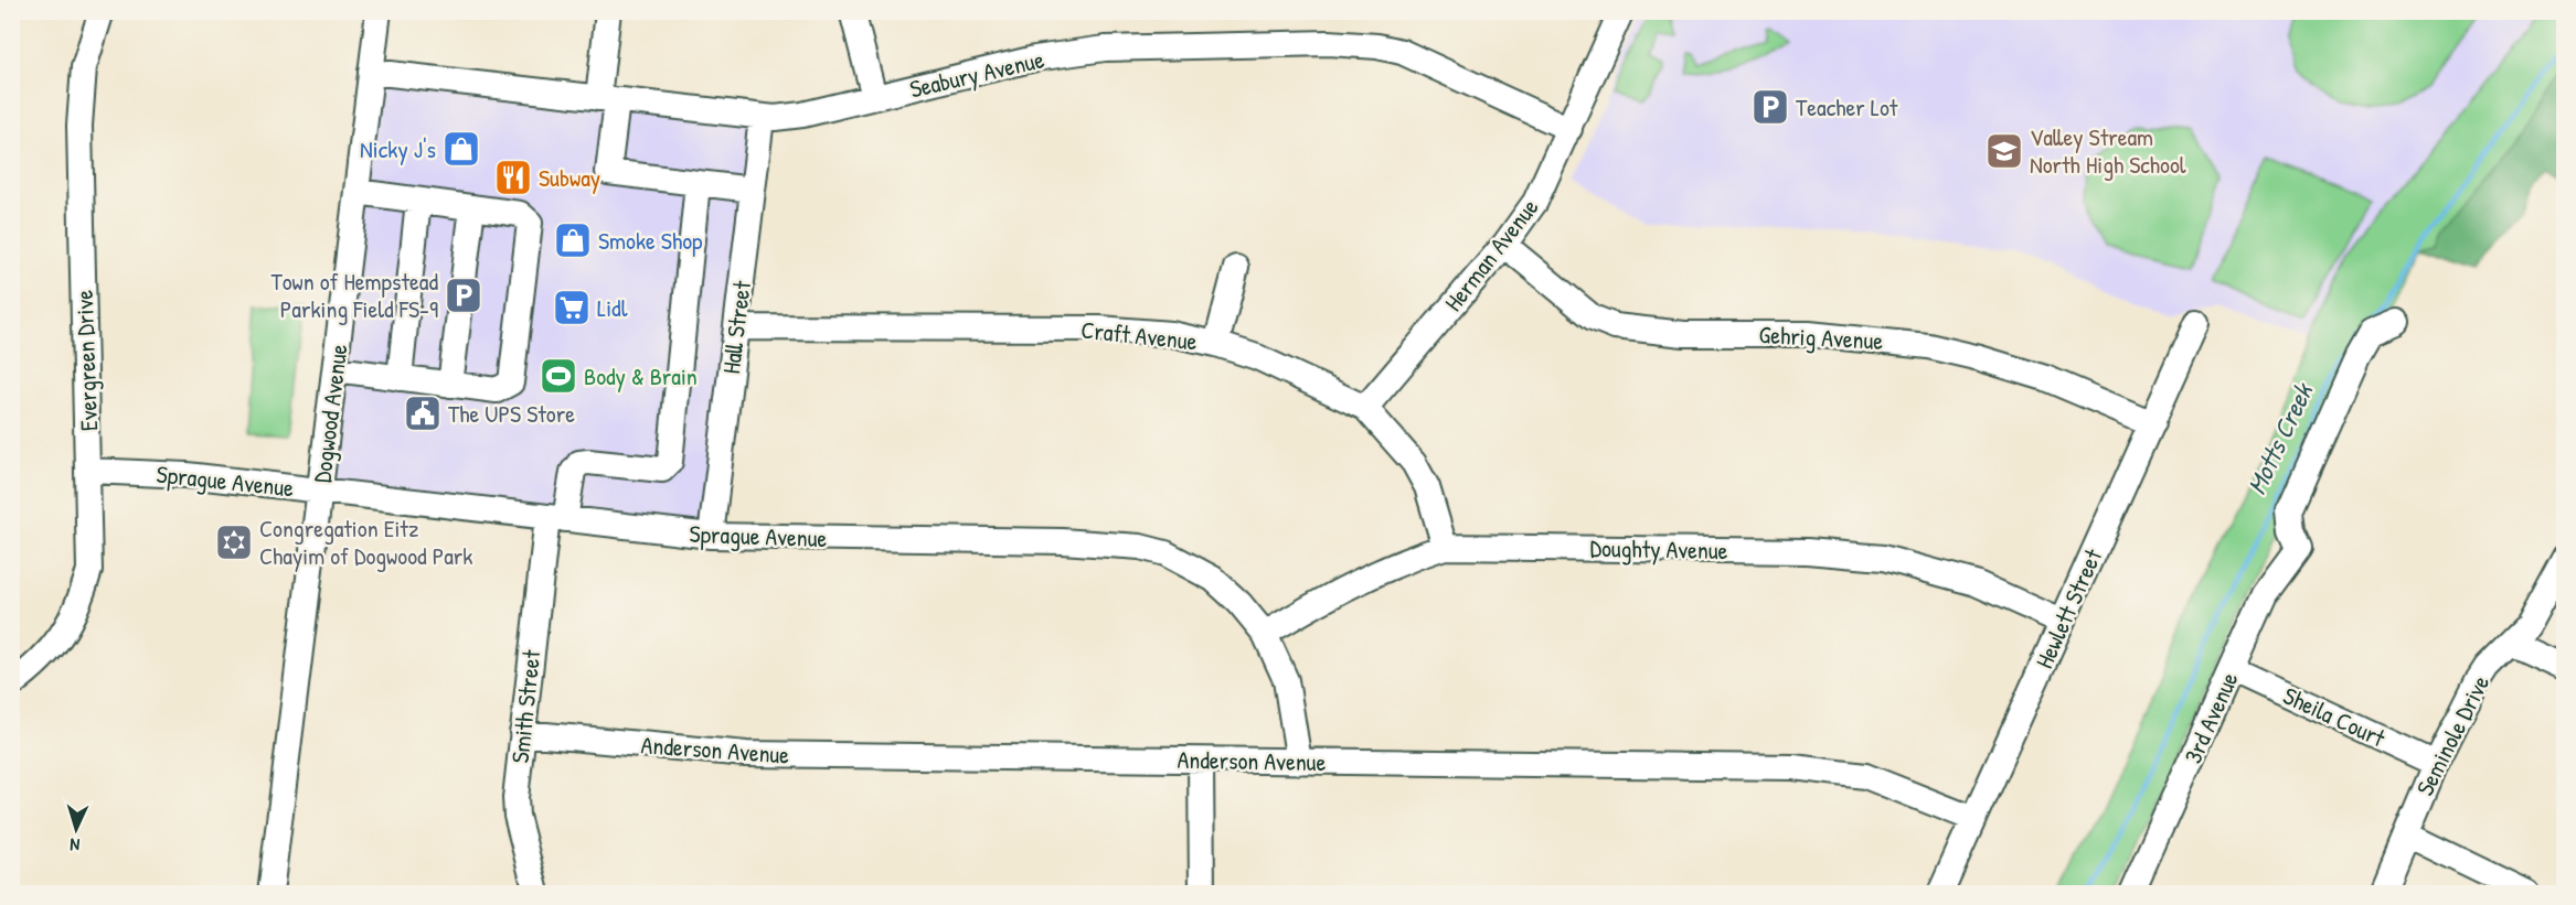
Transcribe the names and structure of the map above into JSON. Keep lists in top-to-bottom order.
{
  "streets": {
    "street": [
      "Seabury Avenue",
      "Herman Avenue",
      "Hall Street",
      "Craft Avenue",
      "Gehrig Avenue",
      "Evergreen Drive",
      "Dogwood Avenue",
      "Sprague Avenue",
      "Doughty Avenue",
      "Hewlett Street",
      "Smith Street",
      "Sheila Court",
      "3rd Avenue",
      "Seminole Drive",
      "Anderson Avenue"
    ]
  },
  "crossings": [
    ["Seabury Avenue", "Herman Avenue"],
    ["Seabury Avenue", "Hall Street"],
    ["Seabury Avenue", "Dogwood Avenue"],
    ["Herman Avenue", "Craft Avenue"],
    ["Herman Avenue", "Gehrig Avenue"],
    ["Hall Street", "Craft Avenue"],
    ["Hall Street", "Sprague Avenue"],
    ["Craft Avenue", "Doughty Avenue"],
    ["Gehrig Avenue", "Hewlett Street"],
    ["Evergreen Drive", "Sprague Avenue"],
    ["Dogwood Avenue", "Sprague Avenue"],
    ["Sprague Avenue", "Doughty Avenue"],
    ["Sprague Avenue", "Smith Street"],
    ["Sprague Avenue", "Anderson Avenue"],
    ["Doughty Avenue", "Hewlett Street"],
    ["Hewlett Street", "Anderson Avenue"],
    ["Smith Street", "Anderson Avenue"],
    ["Sheila Court", "3rd Avenue"],
    ["Sheila Court", "Seminole Drive"]
  ],
  "water": ["Motts Creek"],
  "places": {
    "parking": ["Teacher Lot", "Town of Hempstead Parking Field FS-9"],
    "shop": ["Nicky J's", "Smoke Shop"],
    "school or university": ["Valley Stream North High School"],
    "restaurant": ["Subway"],
    "supermarket": ["Lidl"],
    "sports": ["Body & Brain"],
    "public building": ["The UPS Store"],
    "synagogue": ["Congregation Eitz Chayim of Dogwood Park"]
  },
  "north": "bottom"
}
